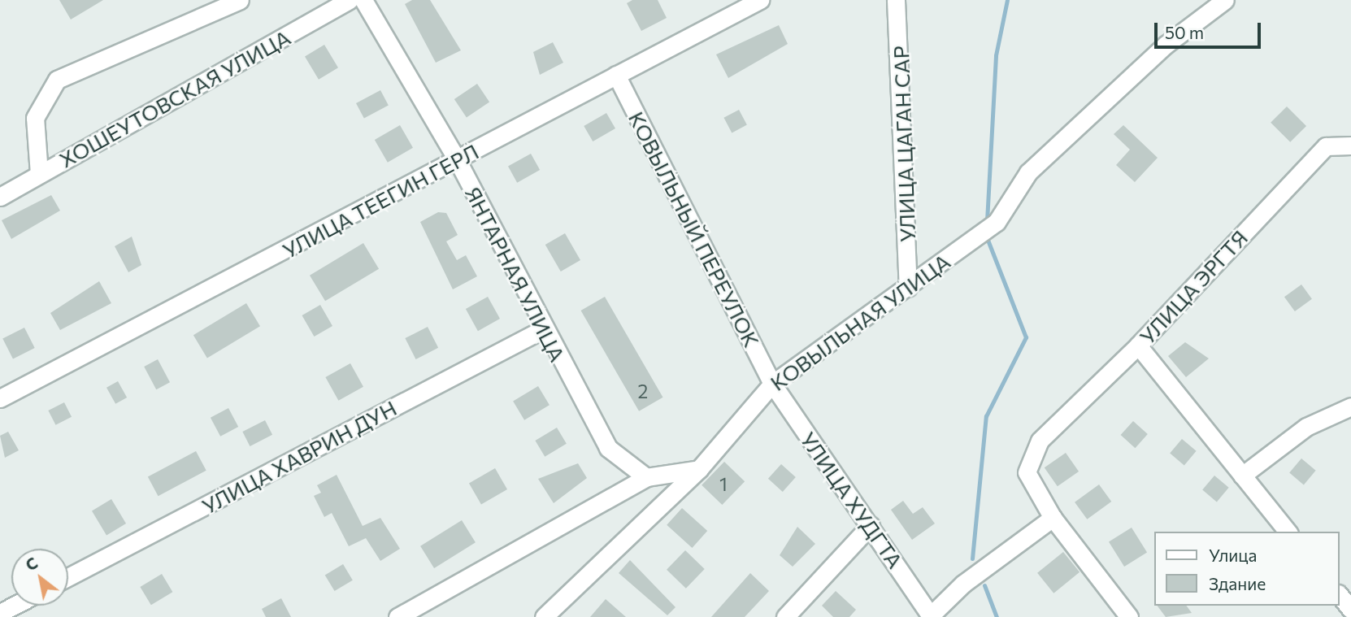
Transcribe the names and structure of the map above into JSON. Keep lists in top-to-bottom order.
{
  "streets": {
    "street": [
      "ХОШЕУТОВСКАЯ УЛИЦА",
      "УЛИЦА ЦАГАН САР",
      "УЛИЦА ТЕЕГИН ГЕРЛ",
      "КОВЫЛЬНЫЙ ПЕРЕУЛОК",
      "ЯНТАРНАЯ УЛИЦА",
      "УЛИЦА ЭРГТЯ",
      "КОВЫЛЬНАЯ УЛИЦА",
      "УЛИЦА ХАВРИН ДУН",
      "УЛИЦА ХУДГТА"
    ]
  },
  "crossings": [
    ["УЛИЦА ЦАГАН САР", "КОВЫЛЬНАЯ УЛИЦА"],
    ["УЛИЦА ТЕЕГИН ГЕРЛ", "КОВЫЛЬНЫЙ ПЕРЕУЛОК"],
    ["УЛИЦА ТЕЕГИН ГЕРЛ", "ЯНТАРНАЯ УЛИЦА"],
    ["КОВЫЛЬНЫЙ ПЕРЕУЛОК", "КОВЫЛЬНАЯ УЛИЦА"],
    ["КОВЫЛЬНЫЙ ПЕРЕУЛОК", "УЛИЦА ХУДГТА"],
    ["ЯНТАРНАЯ УЛИЦА", "УЛИЦА ХАВРИН ДУН"],
    ["КОВЫЛЬНАЯ УЛИЦА", "УЛИЦА ХУДГТА"]
  ],
  "house_numbers": ["2", "1"],
  "legend": ["Улица", "Здание"],
  "scale_bar": "50 m",
  "north": "top left"
}
